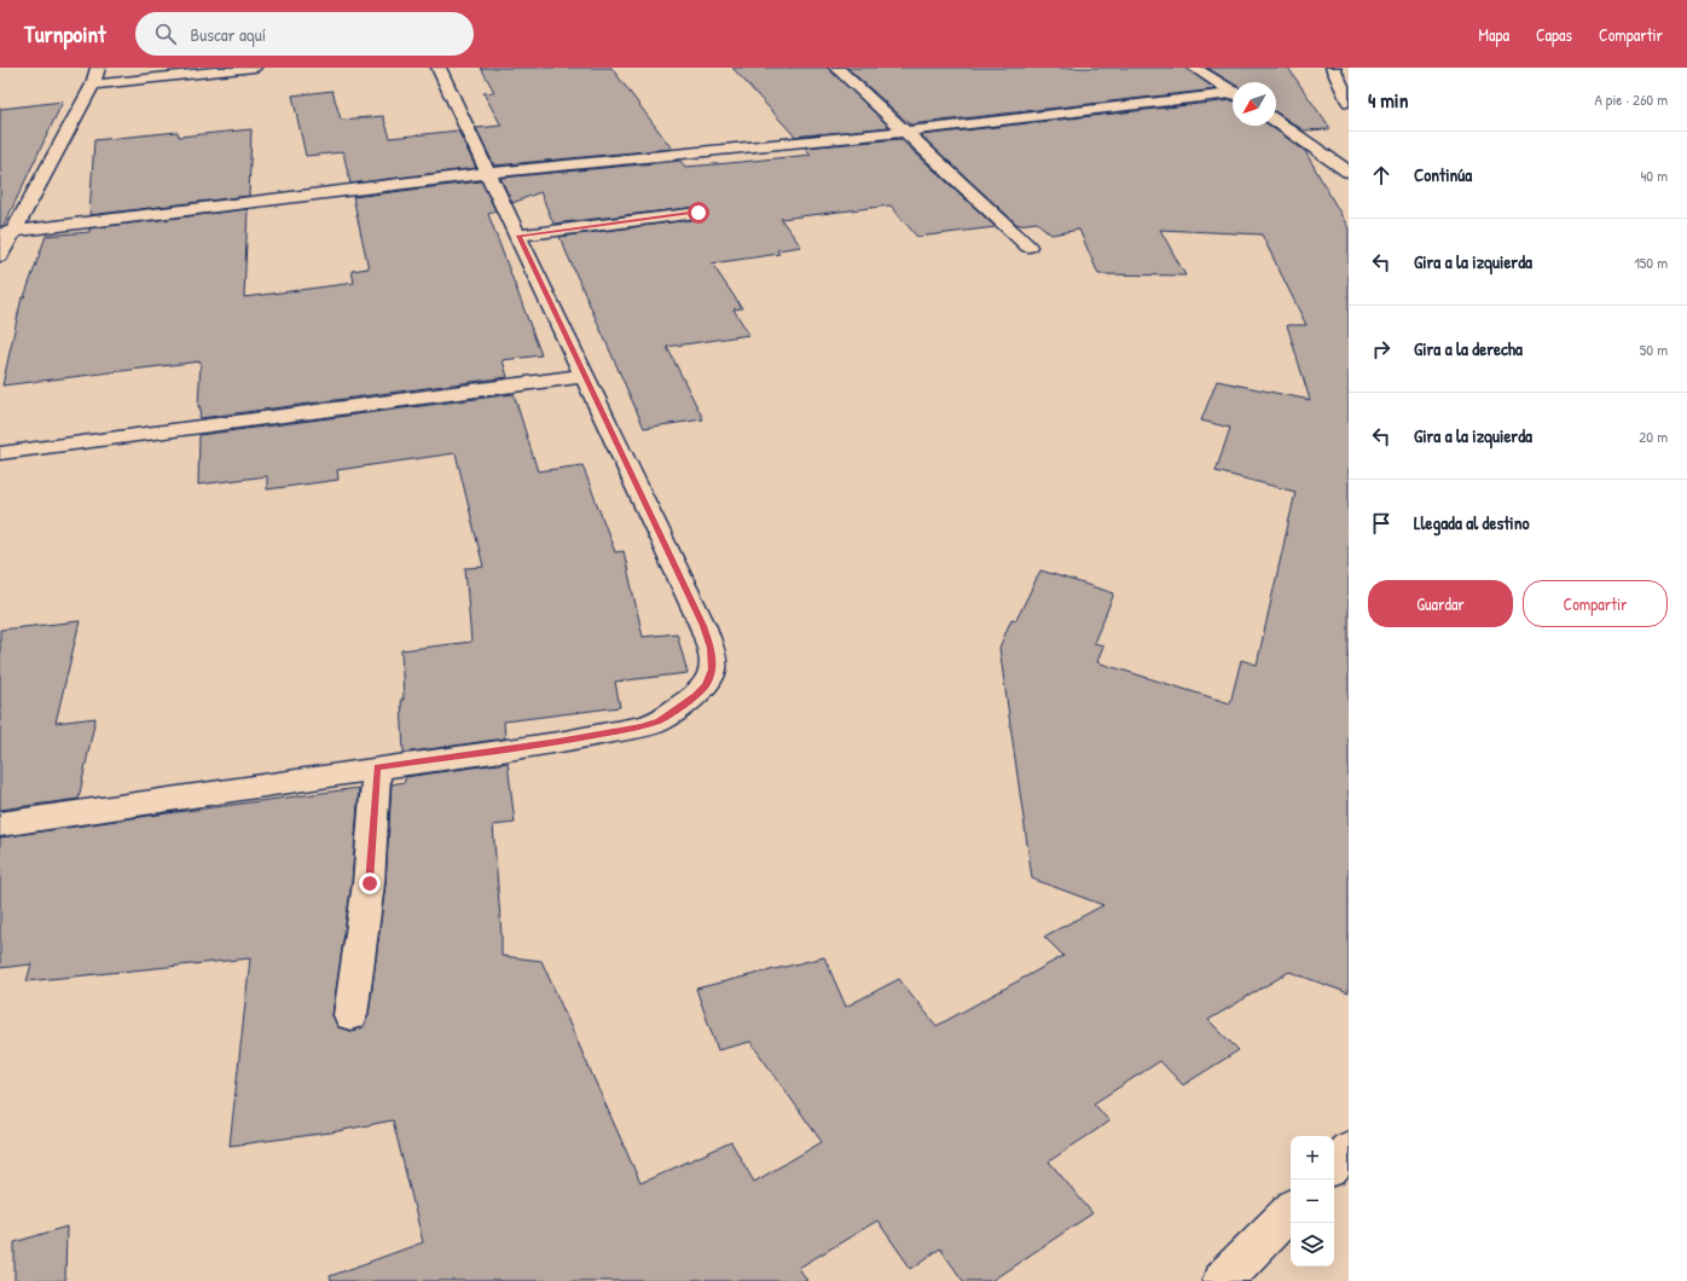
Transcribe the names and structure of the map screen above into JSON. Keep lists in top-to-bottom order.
{
  "north": "bottom left",
  "page": {
    "header": "Turnpoint",
    "search": "Buscar aquí",
    "nav": ["Mapa", "Capas", "Compartir"],
    "heading": ["4 min", "A pie · 260 m"],
    "list": [
      ["Continúa", "40 m"],
      ["Gira a la izquierda", "150 m"],
      ["Gira a la derecha", "50 m"],
      ["Gira a la izquierda", "20 m"],
      "Llegada al destino"
    ],
    "buttons": ["Guardar", "Compartir"],
    "map_buttons": ["+", "−"]
  }
}
